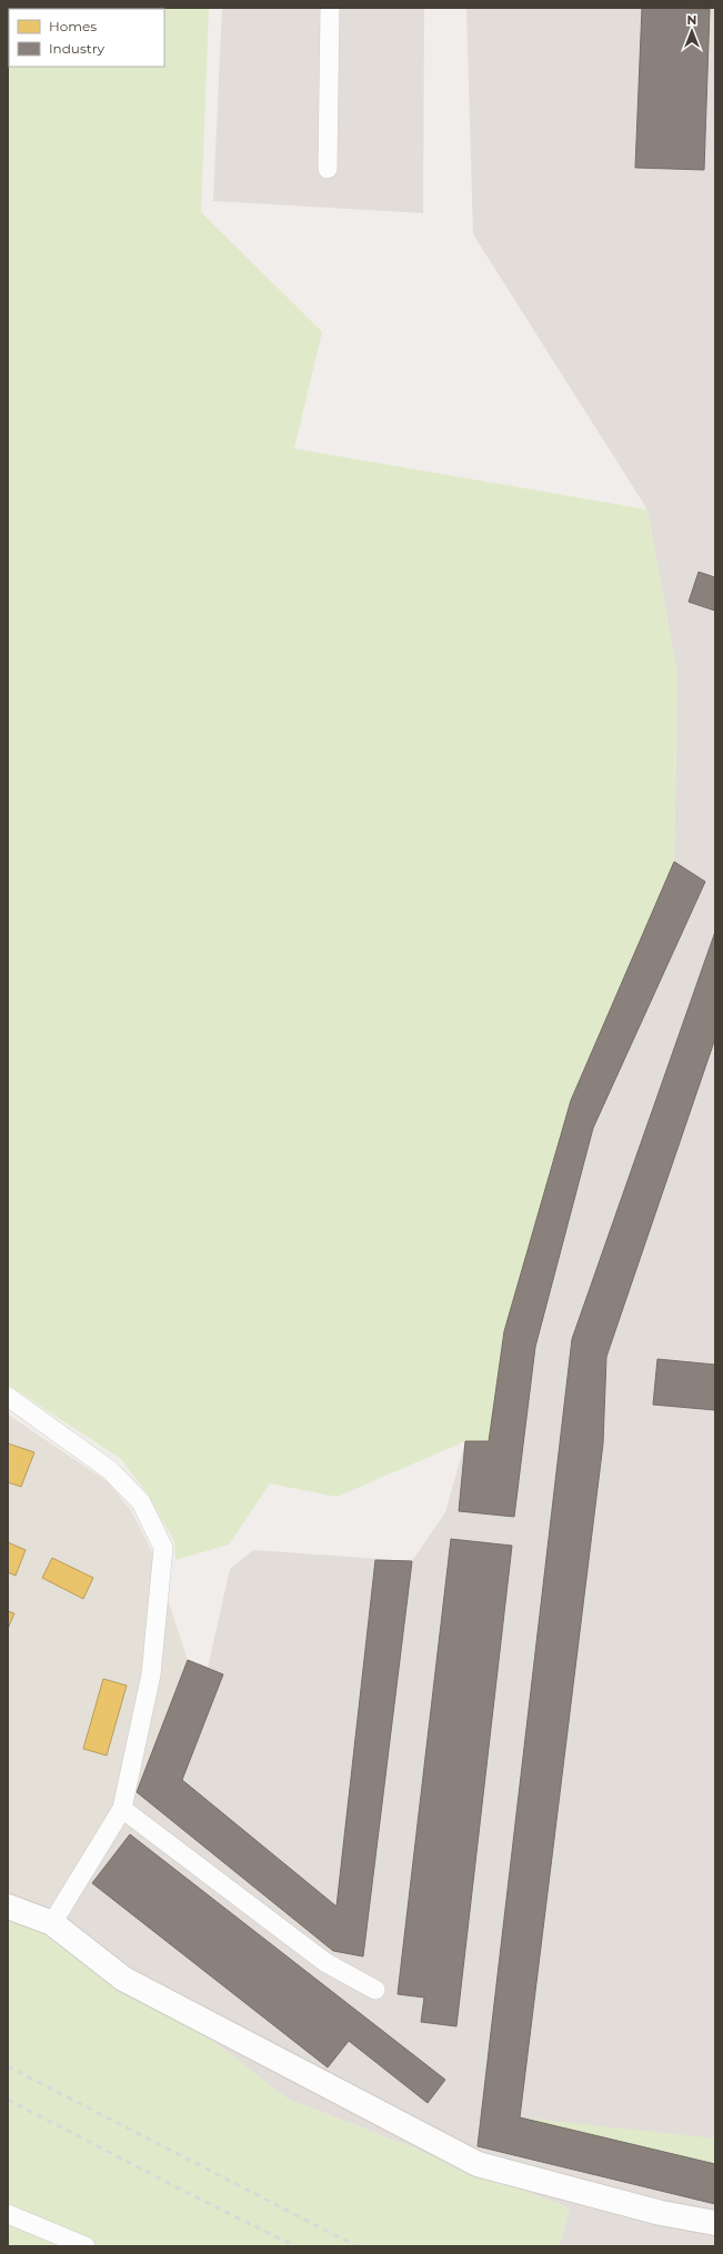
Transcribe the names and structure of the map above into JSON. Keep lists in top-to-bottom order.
{
  "legend": ["Homes", "Industry"],
  "north": "top"
}
